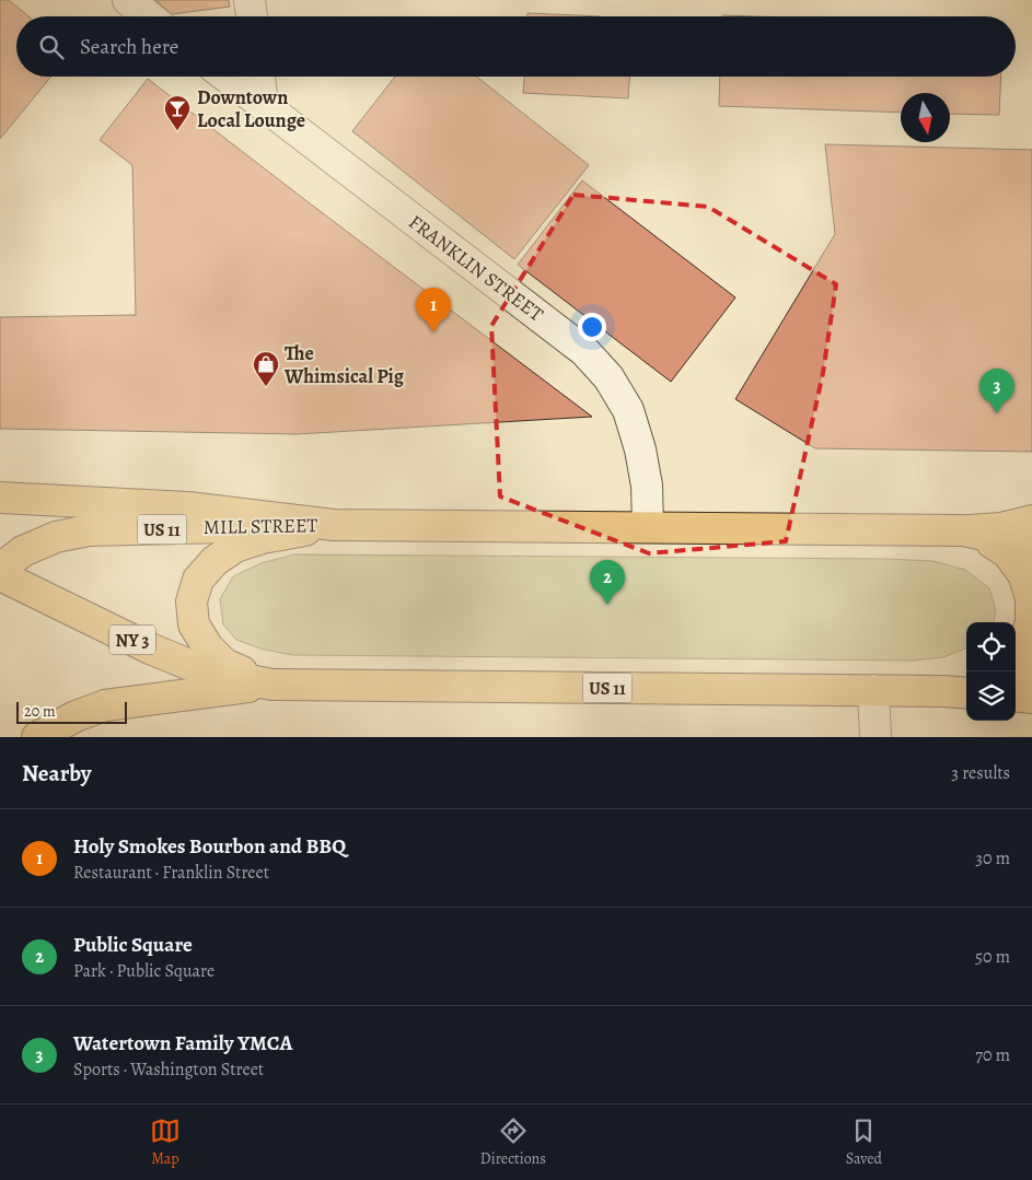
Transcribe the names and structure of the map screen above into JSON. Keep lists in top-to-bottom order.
{
  "streets": {
    "main road": ["MILL STREET", "US 11", "NY 3"],
    "street": ["FRANKLIN STREET"]
  },
  "crossings": [
    ["FRANKLIN STREET", "US 11"],
    ["MILL STREET", "US 11"],
    ["US 11", "NY 3"]
  ],
  "places": {
    "bar": ["Downtown Local Lounge"],
    "shop": ["The Whimsical Pig"]
  },
  "scale_bar": "20 m",
  "north": "bottom",
  "page": {
    "search": "Search here",
    "pins": ["1", "3", "2"],
    "scale": "20 m",
    "heading": ["Nearby", "3 results"],
    "list": [
      {
        "mark": "1",
        "name": "Holy Smokes Bourbon and BBQ",
        "note": "Restaurant · Franklin Street",
        "value": "30 m"
      },
      {
        "mark": "2",
        "name": "Public Square",
        "note": "Park · Public Square",
        "value": "50 m"
      },
      {
        "mark": "3",
        "name": "Watertown Family YMCA",
        "note": "Sports · Washington Street",
        "value": "70 m"
      }
    ],
    "nav": ["Map", "Directions", "Saved"]
  }
}
